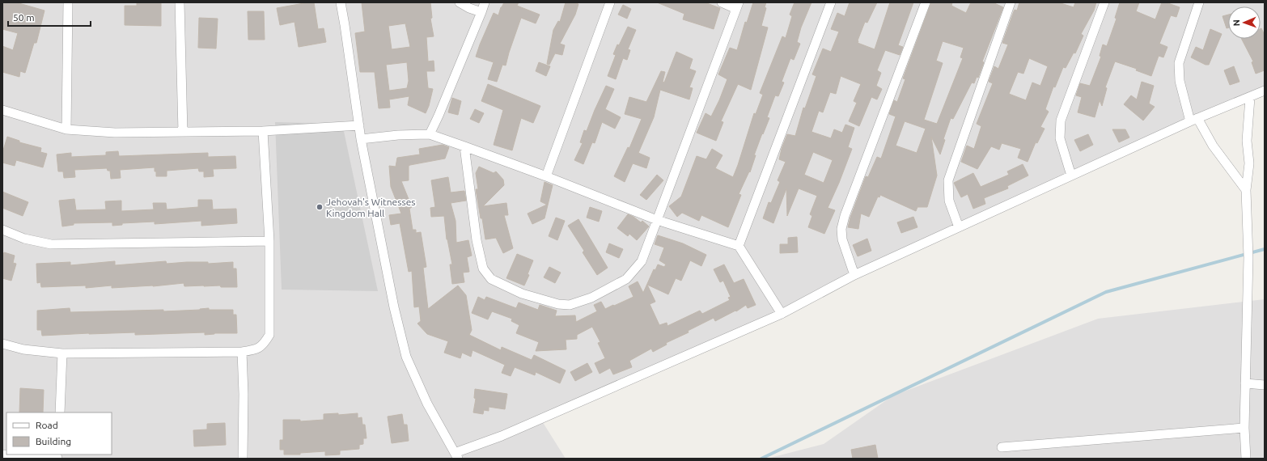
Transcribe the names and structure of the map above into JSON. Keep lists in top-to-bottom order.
{
  "places": ["Jehovah's Witnesses Kingdom Hall"],
  "legend": ["Road", "Building"],
  "scale_bar": "50 m",
  "north": "left"
}
